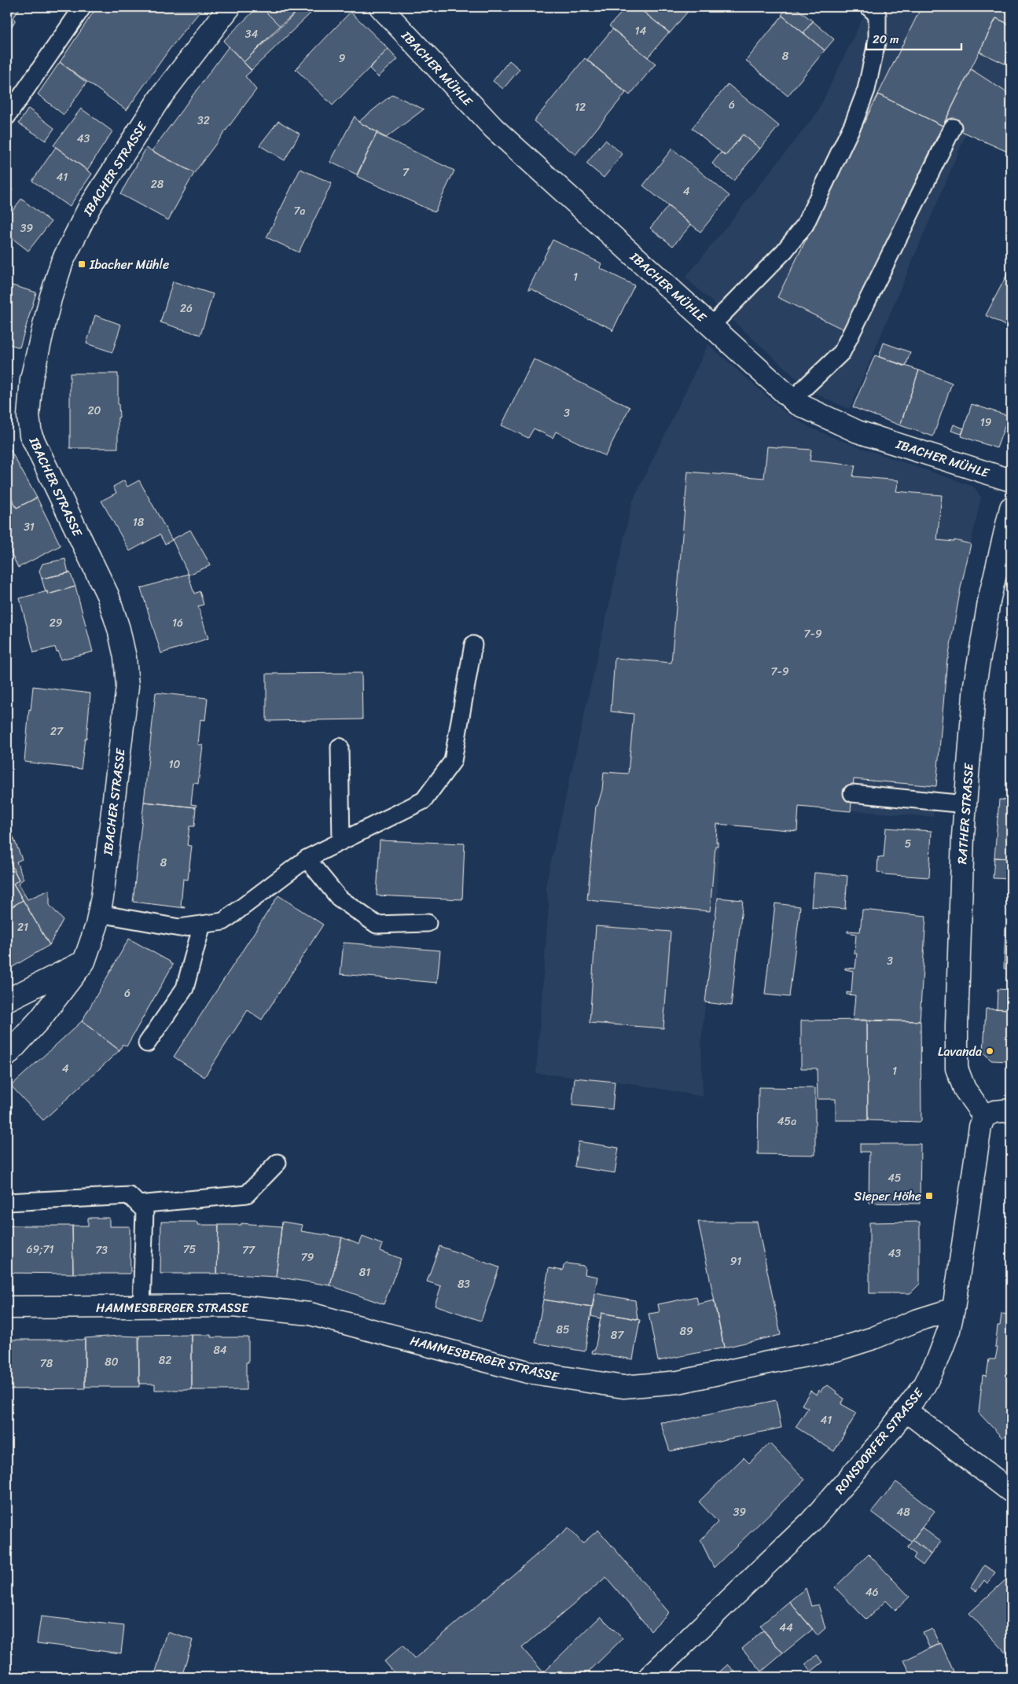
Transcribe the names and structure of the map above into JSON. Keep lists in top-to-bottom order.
{
  "streets": {
    "street": [
      "IBACHER MÜHLE",
      "IBACHER STRASSE",
      "RATHER STRASSE",
      "HAMMESBERGER STRASSE",
      "RONSDORFER STRASSE"
    ]
  },
  "crossings": [
    ["RATHER STRASSE", "RONSDORFER STRASSE"],
    ["HAMMESBERGER STRASSE", "RONSDORFER STRASSE"]
  ],
  "places": {
    "transit": ["Ibacher Mühle", "Sieper Höhe"],
    "other": ["Lavanda"]
  },
  "house_numbers": [
    "14",
    "34",
    "8",
    "9",
    "6",
    "12",
    "32",
    "43",
    "7",
    "41",
    "28",
    "4",
    "7a",
    "39",
    "1",
    "26",
    "20",
    "3",
    "19",
    "18",
    "31",
    "29",
    "16",
    "7-9",
    "7-9",
    "27",
    "10",
    "5",
    "8",
    "21",
    "3",
    "6",
    "4",
    "1",
    "45a",
    "45",
    "69;71",
    "75",
    "73",
    "77",
    "43",
    "79",
    "91",
    "81",
    "83",
    "85",
    "89",
    "87",
    "84",
    "82",
    "80",
    "78",
    "41",
    "39",
    "48",
    "46",
    "44"
  ],
  "scale_bar": "20 m"
}
